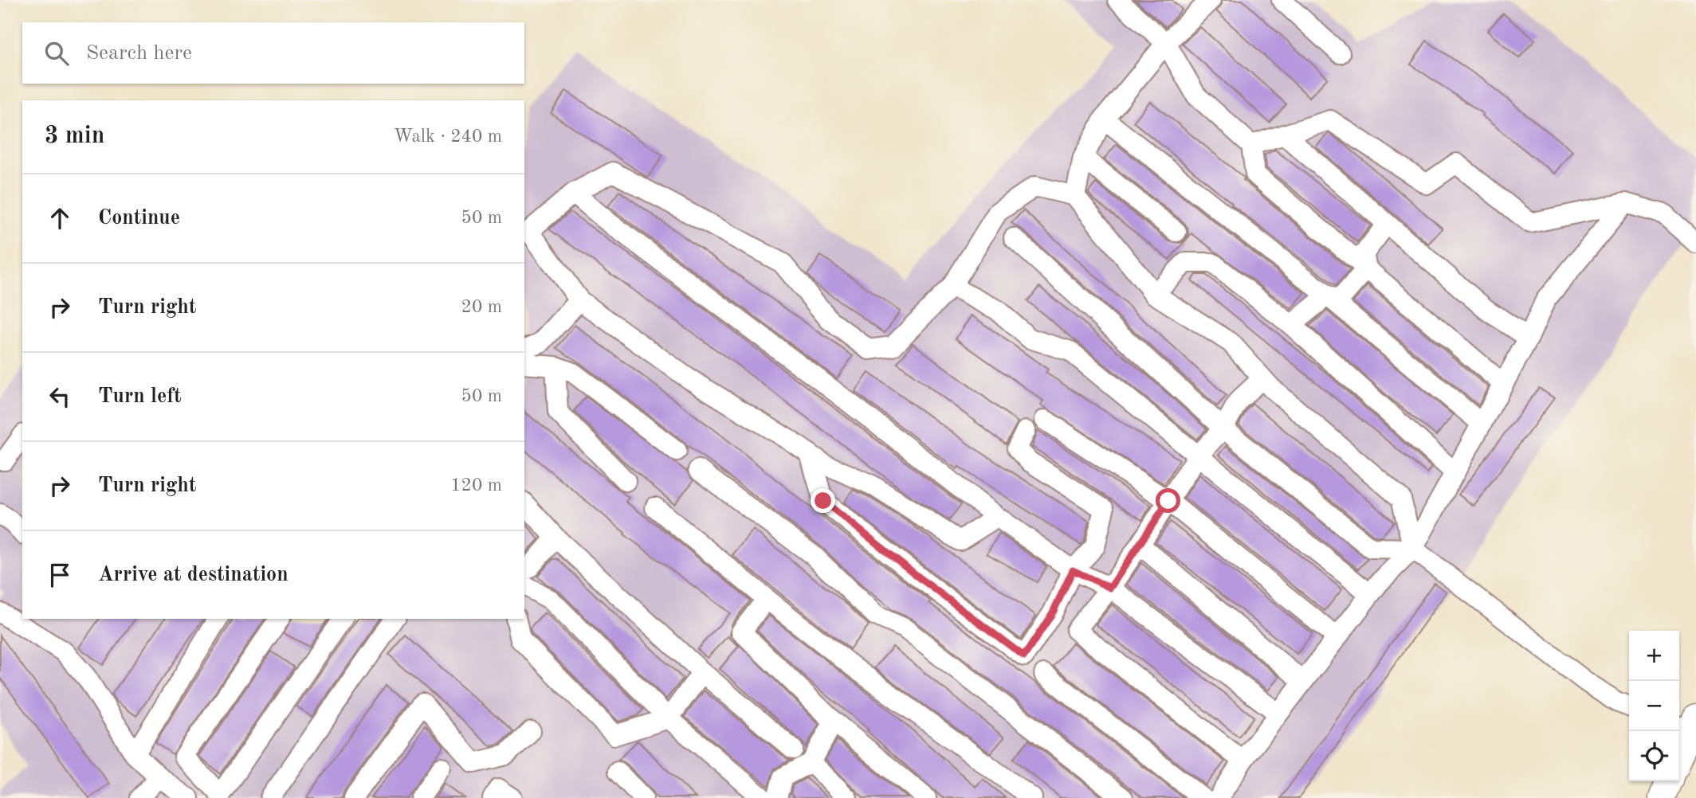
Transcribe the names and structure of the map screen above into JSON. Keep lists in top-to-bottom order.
{
  "page": {
    "search": "Search here",
    "heading": ["3 min", "Walk · 240 m"],
    "list": [
      ["Continue", "50 m"],
      ["Turn right", "20 m"],
      ["Turn left", "50 m"],
      ["Turn right", "120 m"],
      "Arrive at destination"
    ],
    "map_buttons": ["+", "−"]
  }
}
